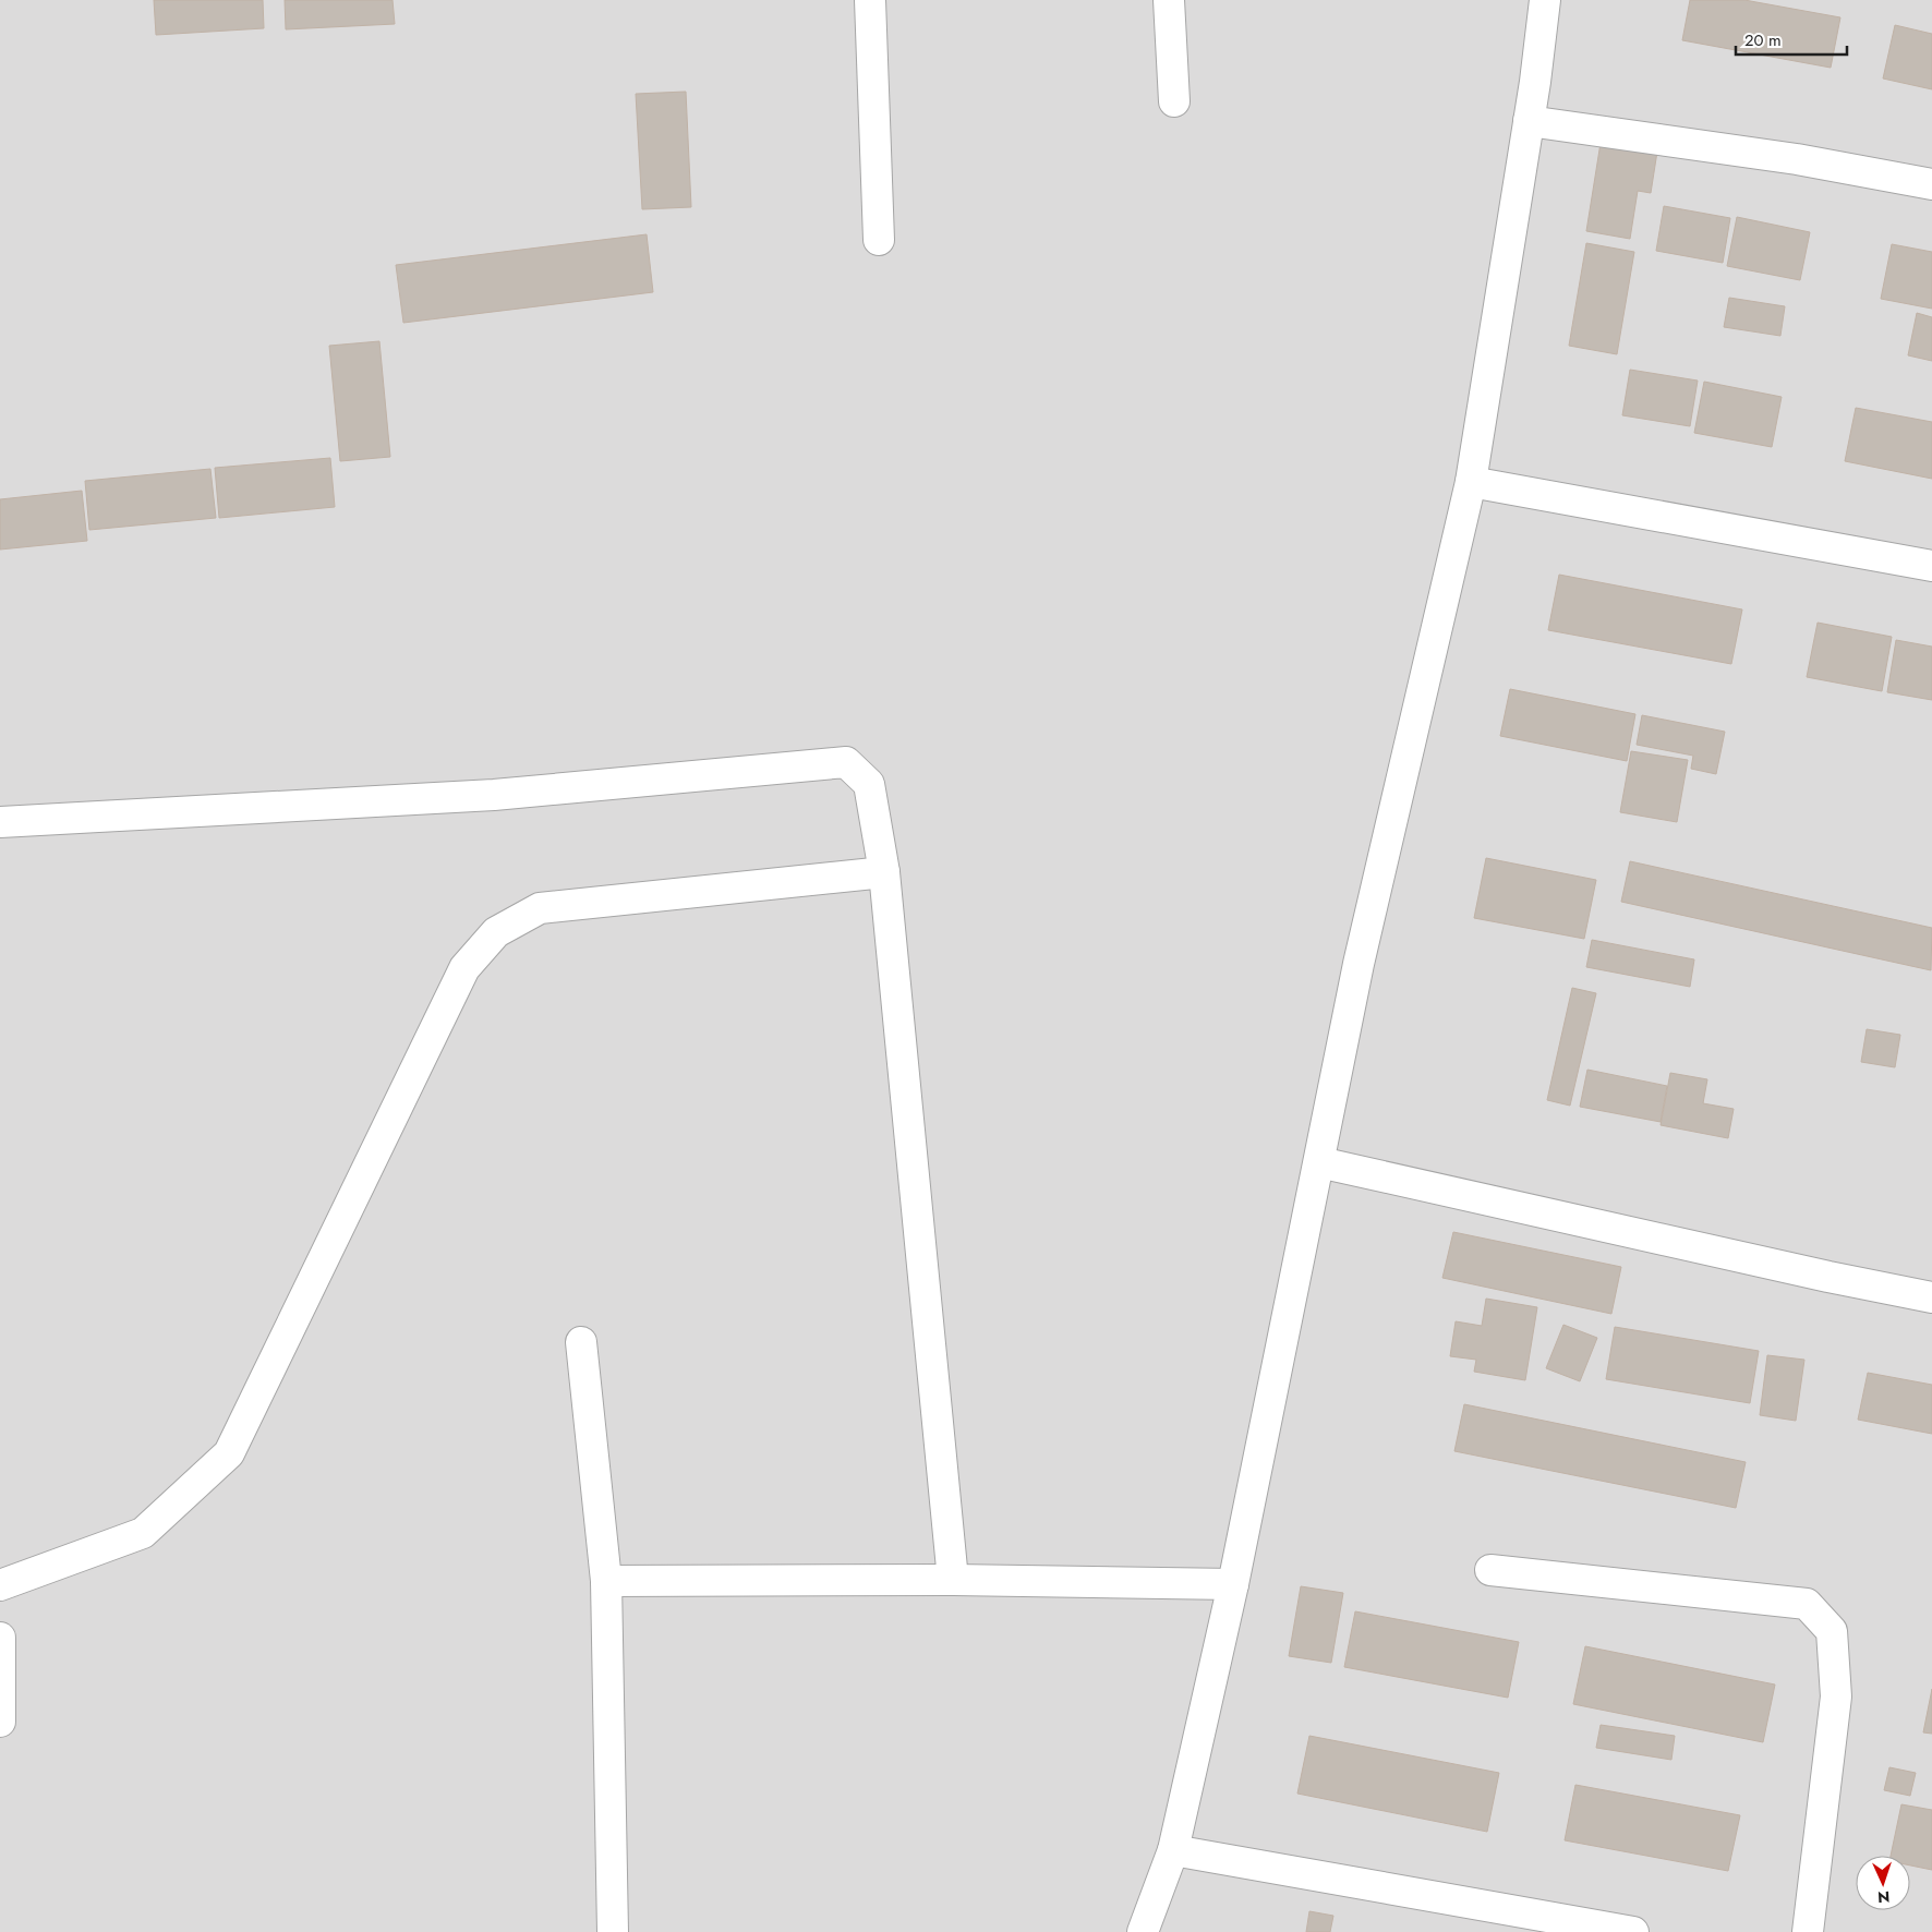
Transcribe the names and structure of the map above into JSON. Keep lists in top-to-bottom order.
{
  "scale_bar": "20 m",
  "north": "bottom"
}
